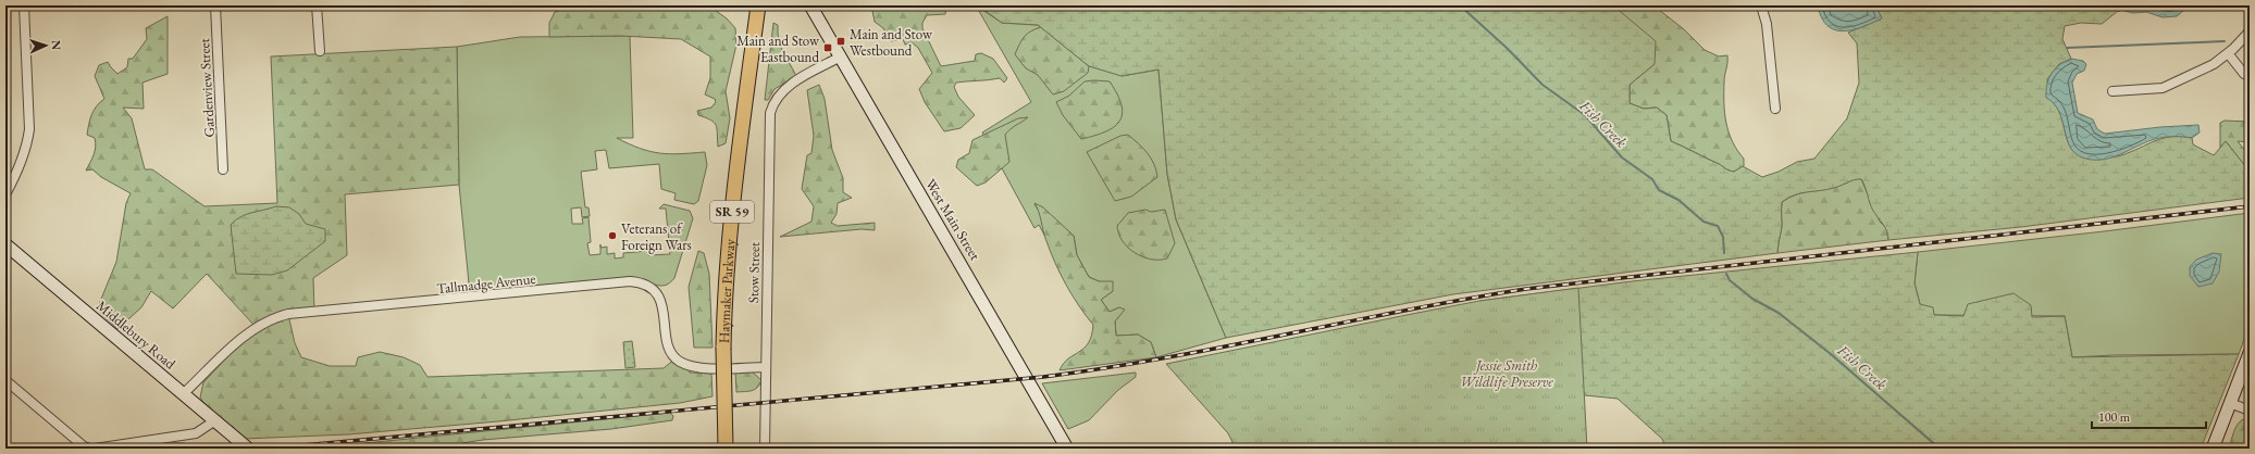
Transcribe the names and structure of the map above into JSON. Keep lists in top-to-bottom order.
{
  "streets": {
    "main road": [
      "SR 59",
      "West Main Street",
      "Haymaker Parkway",
      "Middlebury Road"
    ],
    "street": ["Gardenview Street", "Stow Street", "Tallmadge Avenue"]
  },
  "crossings": [
    ["West Main Street", "Stow Street"],
    ["Stow Street", "Tallmadge Avenue"],
    ["Tallmadge Avenue", "Middlebury Road"]
  ],
  "water": ["Fish Creek"],
  "parks": ["Jessie Smith Wildlife Preserve"],
  "places": {
    "transit": ["Main and Stow Westbound", "Main and Stow Eastbound"],
    "other": ["Veterans of Foreign Wars"]
  },
  "scale_bar": "100 m",
  "north": "right"
}
